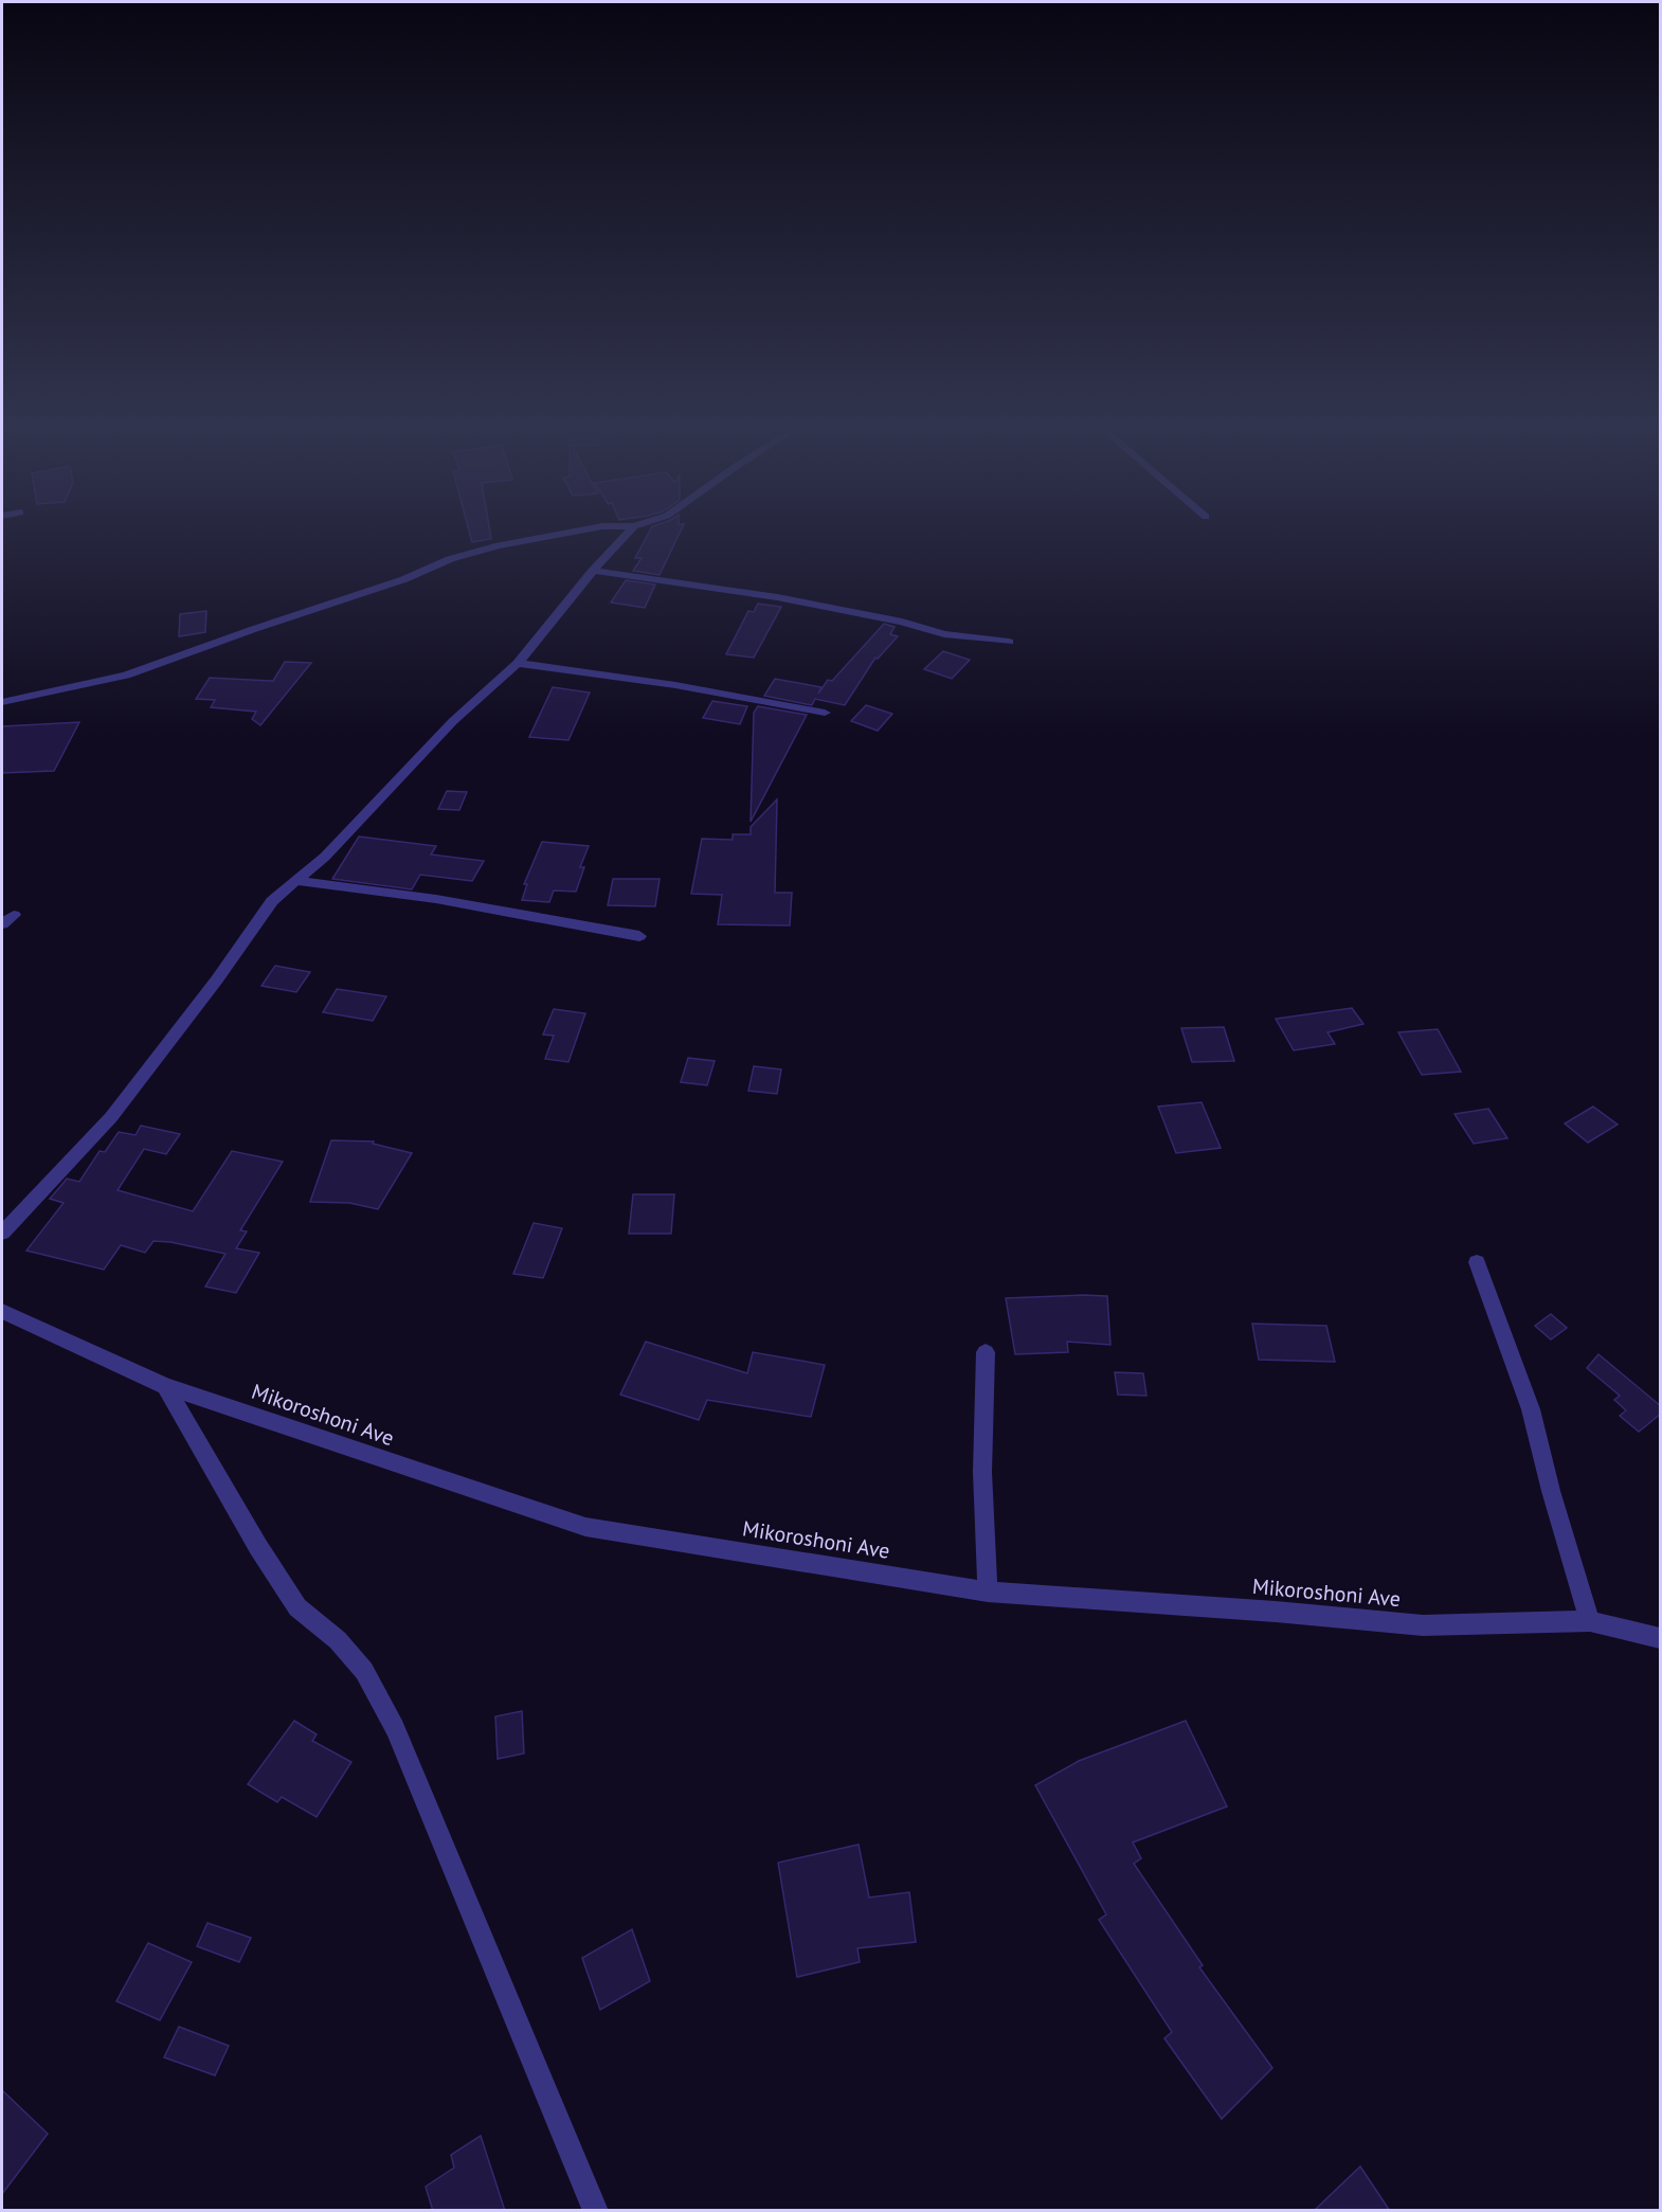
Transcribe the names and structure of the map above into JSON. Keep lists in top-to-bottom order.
{
  "streets": {
    "street": ["Mikoroshoni Ave"]
  }
}
